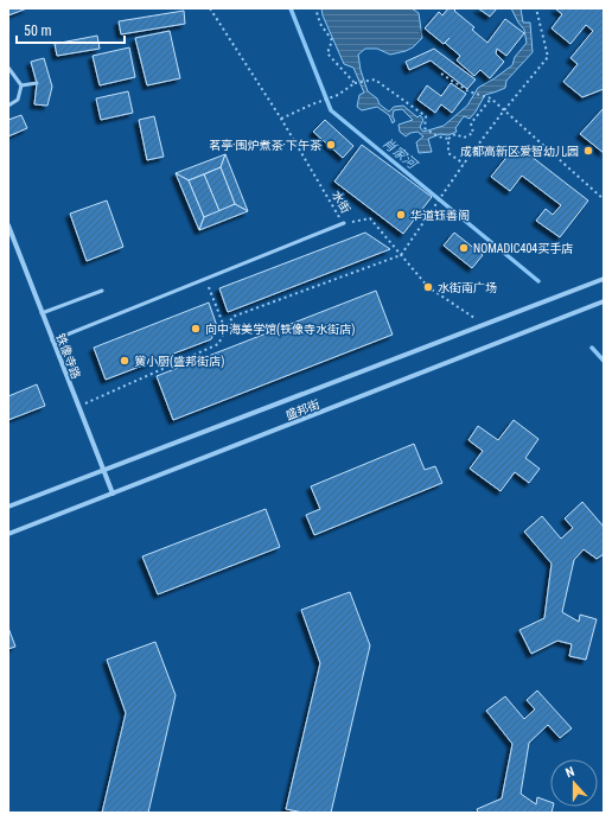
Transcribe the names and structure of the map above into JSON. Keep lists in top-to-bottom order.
{
  "streets": {
    "street": ["铁像寺路", "盛邦街"],
    "path": ["水街"]
  },
  "crossings": [
    ["水街", "盛邦街"],
    ["铁像寺路", "盛邦街"]
  ],
  "water": ["肖家河"],
  "places": [
    "茗亭·围炉煮茶·下午茶",
    "成都高新区爱智幼儿园",
    "华道钰善阁",
    "NOMADIC404买手店",
    "水街南广场",
    "向中海美学馆(铁像寺水街店)",
    "黉小厨(盛邦街店)"
  ],
  "scale_bar": "50 m",
  "north": "top"
}
